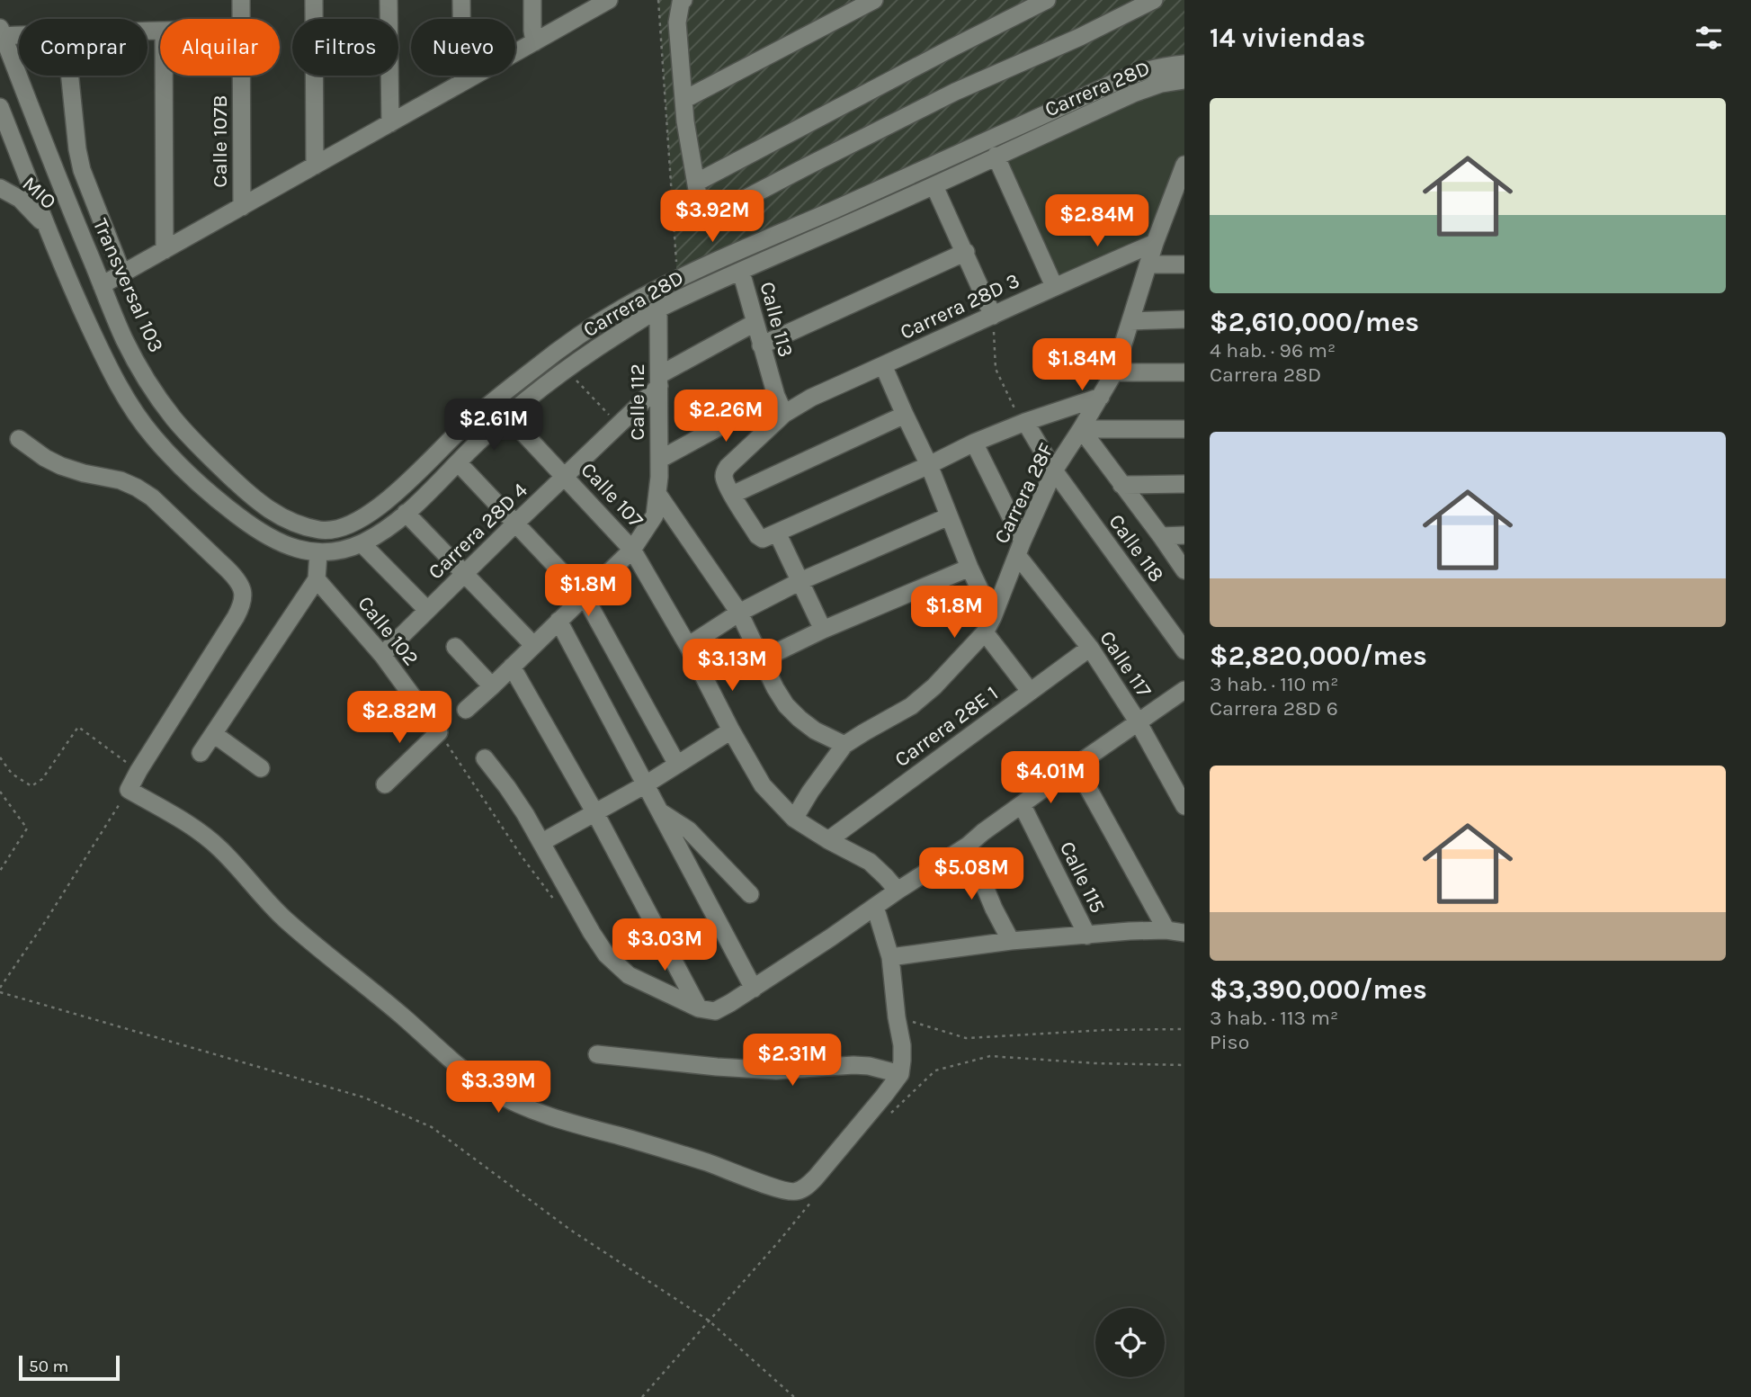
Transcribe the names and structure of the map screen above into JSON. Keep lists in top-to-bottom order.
{
  "streets": {
    "street": [
      "Carrera 28D",
      "Calle 107B",
      "MIO",
      "Transversal 103",
      "Carrera 28D 3",
      "Calle 113",
      "Calle 112",
      "Carrera 28F",
      "Calle 107",
      "Carrera 28D 4",
      "Calle 118",
      "Calle 102",
      "Calle 117",
      "Carrera 28E 1",
      "Calle 115"
    ]
  },
  "crossings": [
    ["Carrera 28D", "Transversal 103"],
    ["Carrera 28D", "Calle 113"],
    ["Carrera 28D", "Calle 112"],
    ["Carrera 28D", "Calle 107"],
    ["Carrera 28D 3", "Calle 113"],
    ["Carrera 28D 3", "Carrera 28F"],
    ["Calle 113", "Carrera 28D 4"],
    ["Calle 112", "Calle 107"],
    ["Calle 112", "Carrera 28D 4"],
    ["Carrera 28F", "Calle 107"],
    ["Carrera 28F", "Calle 118"],
    ["Carrera 28F", "Calle 117"],
    ["Calle 107", "Carrera 28D 4"],
    ["Calle 107", "Carrera 28E 1"],
    ["Carrera 28D 4", "Calle 102"],
    ["Calle 117", "Carrera 28E 1"]
  ],
  "scale_bar": "50 m",
  "page": {
    "heading": "14 viviendas",
    "chip": [
      "Comprar",
      "Alquilar",
      "Filtros",
      "Nuevo"
    ],
    "list": [
      {
        "name": "$2,610,000/mes",
        "note": "4 hab. · 96 m² · Carrera 28D"
      },
      {
        "name": "$2,820,000/mes",
        "note": "3 hab. · 110 m² · Carrera 28D 6"
      },
      {
        "name": "$3,390,000/mes",
        "note": "3 hab. · 113 m² · Piso"
      }
    ],
    "price": [
      "$3.92M",
      "$2.84M",
      "$1.84M",
      "$2.26M",
      "$2.61M",
      "$1.8M",
      "$1.8M",
      "$3.13M",
      "$2.82M",
      "$4.01M",
      "$5.08M",
      "$3.03M",
      "$2.31M",
      "$3.39M"
    ],
    "scale": "50 m"
  }
}
